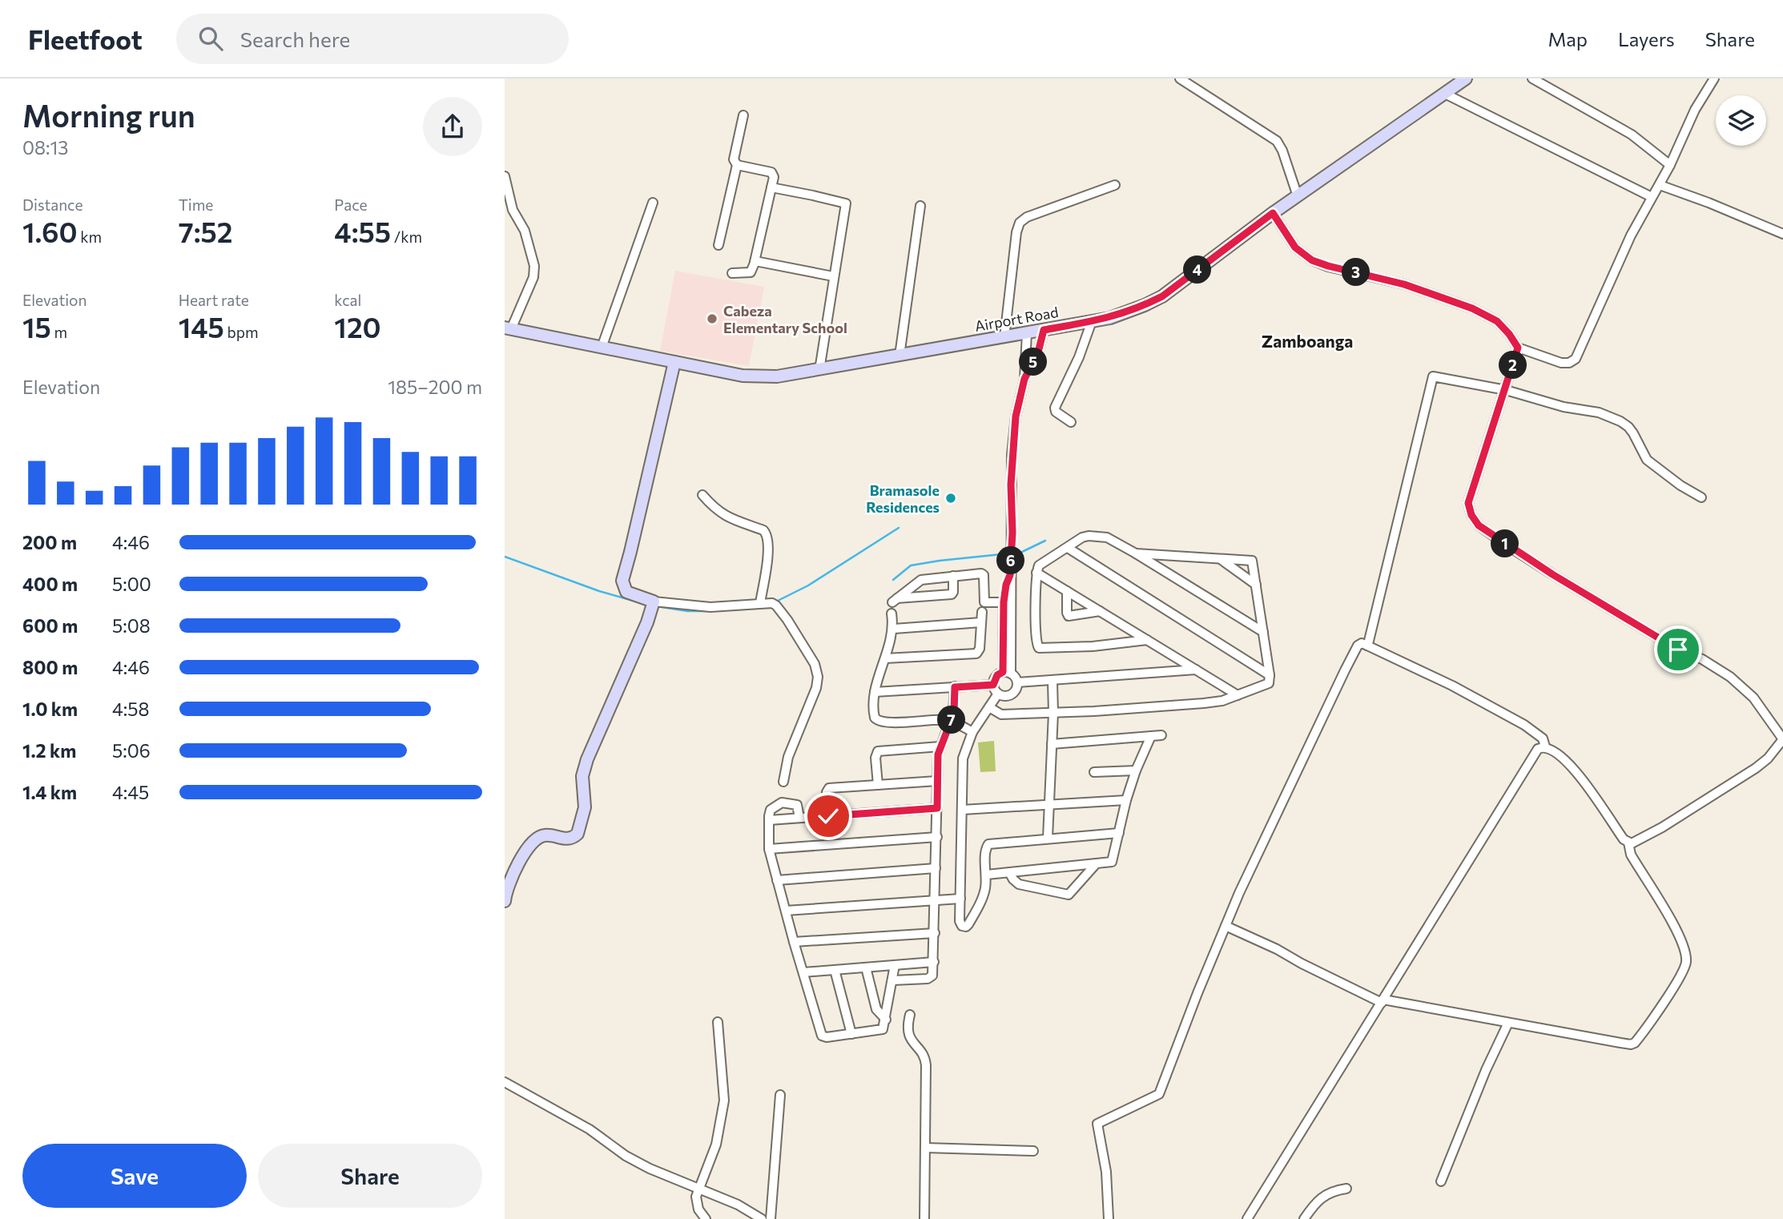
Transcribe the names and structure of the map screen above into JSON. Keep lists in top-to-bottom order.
{
  "streets": {
    "main road": ["Airport Road"]
  },
  "districts": ["Zamboanga"],
  "places": ["Cabeza Elementary School", "Bramasole Residences"],
  "page": {
    "header": "Fleetfoot",
    "search": "Search here",
    "nav": ["Map", "Layers", "Share"],
    "heading": ["Morning run", "08:13"],
    "stats": [
      ["Distance", "1.60 km"],
      ["Time", "7:52"],
      ["Pace", "4:55 /km"],
      ["Elevation", "15 m"],
      ["Heart rate", "145 bpm"],
      ["kcal", "120"]
    ],
    "pins": [
      "4",
      "3",
      "5",
      "2",
      "1",
      "6",
      "7"
    ],
    "chart": ["Elevation", "185–200 m"],
    "list": [
      {
        "name": "200 m",
        "note": "4:46"
      },
      {
        "name": "400 m",
        "note": "5:00"
      },
      {
        "name": "600 m",
        "note": "5:08"
      },
      {
        "name": "800 m",
        "note": "4:46"
      },
      {
        "name": "1.0 km",
        "note": "4:58"
      },
      {
        "name": "1.2 km",
        "note": "5:06"
      },
      {
        "name": "1.4 km",
        "note": "4:45"
      }
    ],
    "buttons": ["Save", "Share"]
  }
}
